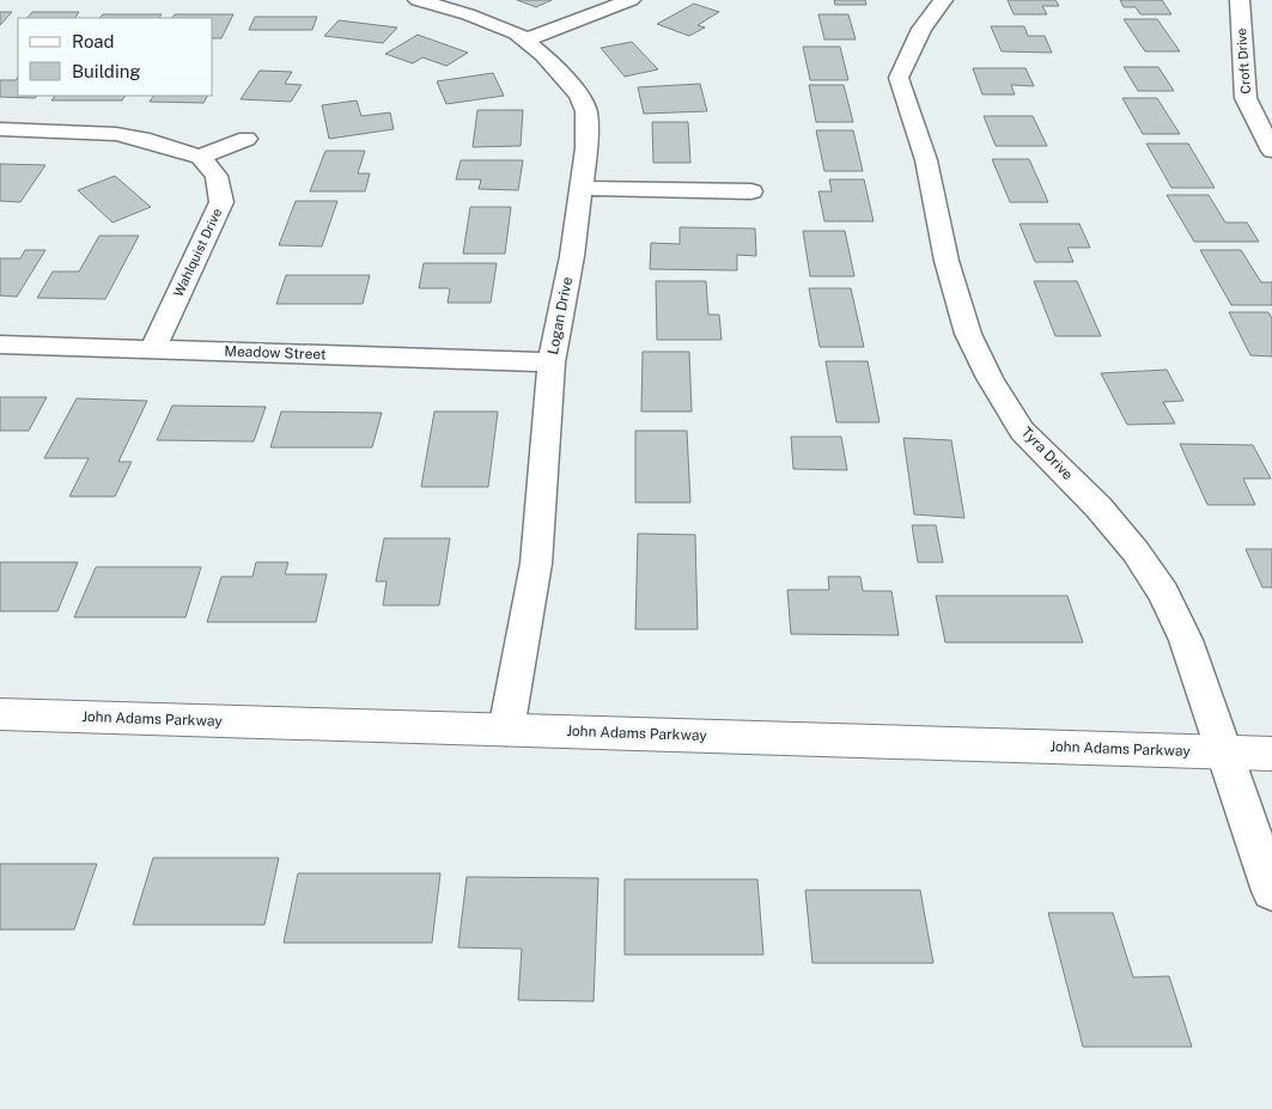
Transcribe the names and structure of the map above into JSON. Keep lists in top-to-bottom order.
{
  "streets": {
    "street": [
      "Croft Drive",
      "Wahlquist Drive",
      "Logan Drive",
      "Meadow Street",
      "Tyra Drive",
      "John Adams Parkway"
    ]
  },
  "crossings": [
    ["Wahlquist Drive", "Meadow Street"],
    ["Logan Drive", "Meadow Street"],
    ["Logan Drive", "John Adams Parkway"],
    ["Tyra Drive", "John Adams Parkway"]
  ],
  "legend": ["Road", "Building"]
}
